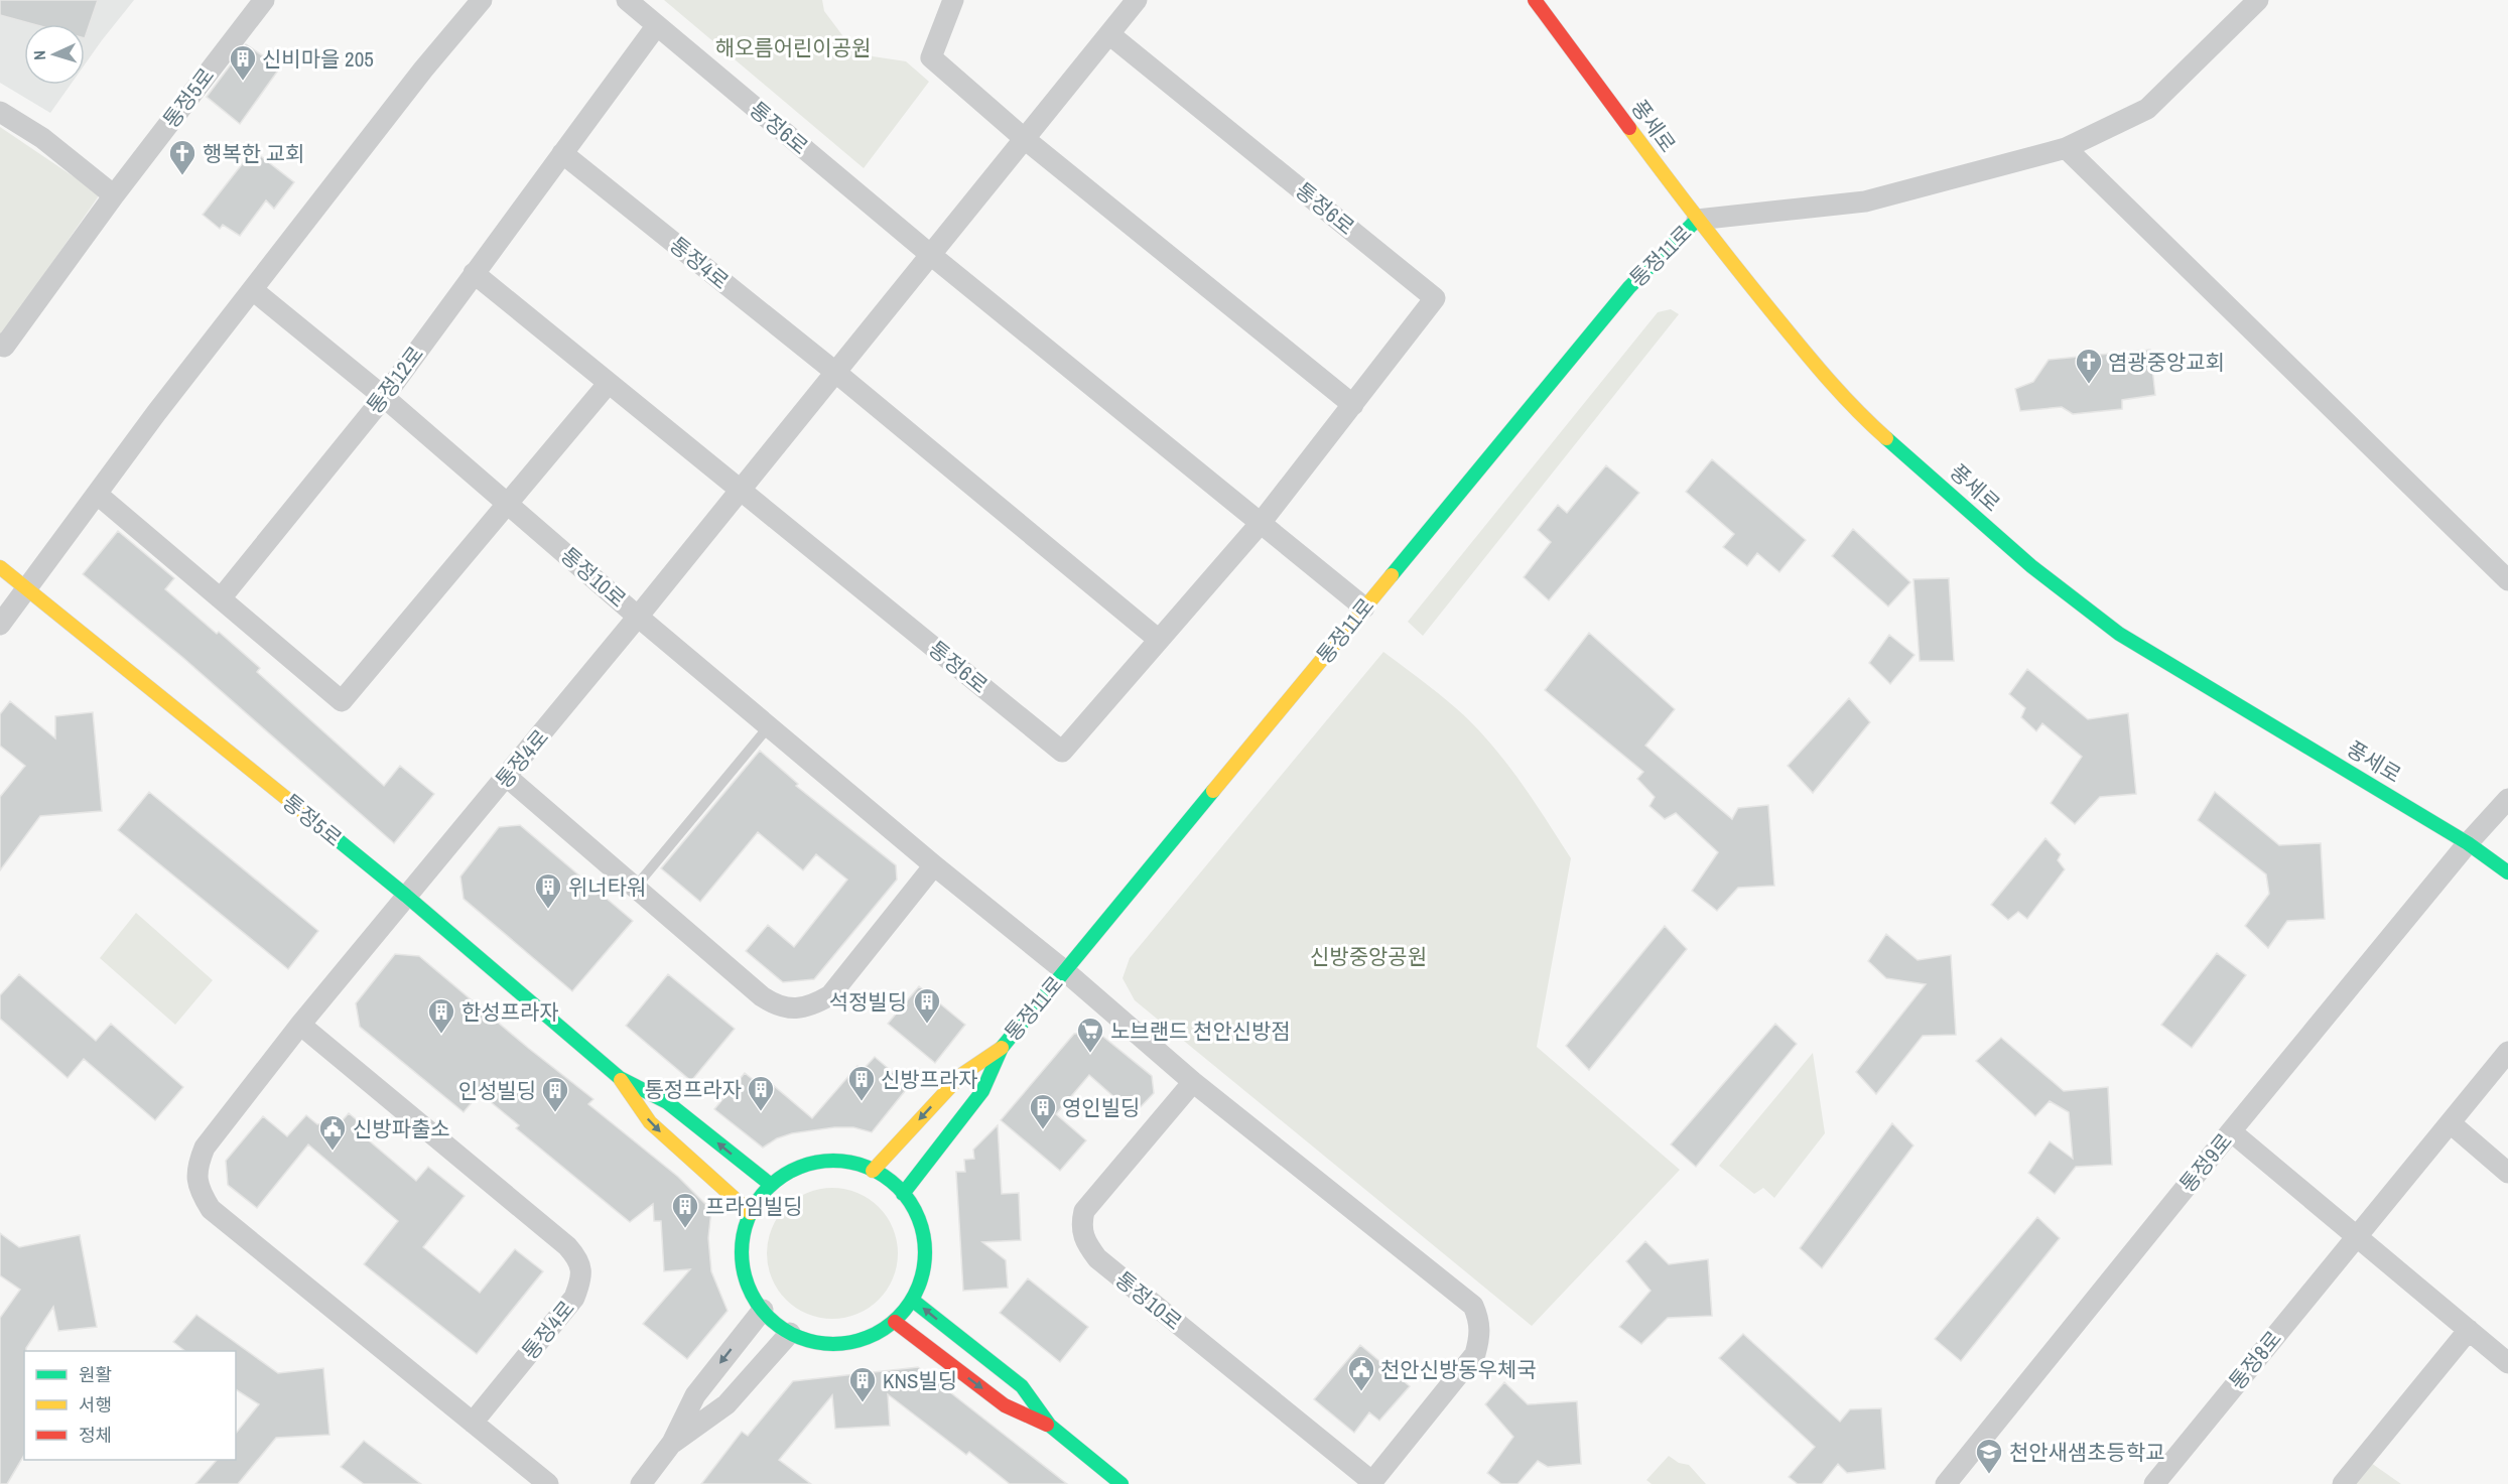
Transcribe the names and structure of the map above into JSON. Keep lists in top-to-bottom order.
{
  "streets": {
    "street": [
      "통정5로",
      "풍세로",
      "통정6로",
      "통정11로",
      "통정4로",
      "통정12로",
      "통정10로",
      "통정9로",
      "통정8로"
    ]
  },
  "crossings": [
    ["통정5로", "통정4로"],
    ["풍세로", "통정11로"],
    ["풍세로", "통정9로"],
    ["통정6로", "통정11로"],
    ["통정6로", "통정4로"],
    ["통정6로", "통정12로"],
    ["통정11로", "통정10로"],
    ["통정4로", "통정12로"],
    ["통정4로", "통정10로"],
    ["통정12로", "통정10로"]
  ],
  "parks": ["해오름어린이공원", "신방중앙공원"],
  "places": {
    "building": [
      "신비마을 205",
      "위너타워",
      "석정빌딩",
      "한성프라자",
      "신방프라자",
      "통정프라자",
      "인성빌딩",
      "영인빌딩",
      "프라임빌딩",
      "KNS빌딩"
    ],
    "church": ["행복한 교회", "염광중앙교회"],
    "supermarket": ["노브랜드 천안신방점"],
    "public building": ["신방파출소", "천안신방동우체국"],
    "school or university": ["천안새샘초등학교"]
  },
  "legend": ["원활", "서행", "정체"],
  "north": "left"
}
